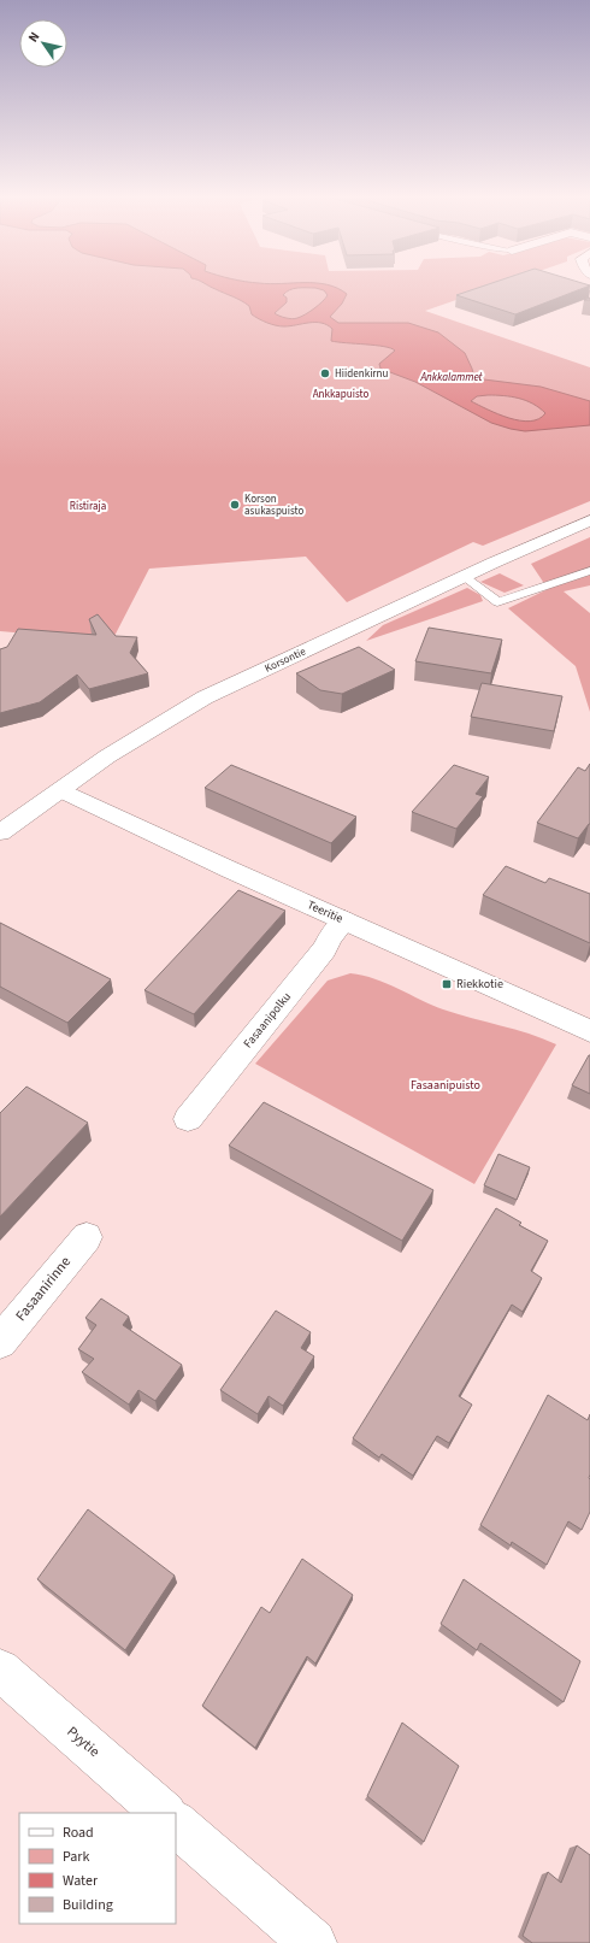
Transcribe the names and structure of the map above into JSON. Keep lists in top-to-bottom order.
{
  "streets": {
    "street": [
      "Korsontie",
      "Teeritie",
      "Fasaanipolku",
      "Fasaanirinne",
      "Pyytie"
    ]
  },
  "crossings": [
    ["Korsontie", "Teeritie"],
    ["Teeritie", "Fasaanipolku"]
  ],
  "water": ["Ankkalammet"],
  "parks": ["Ankkapuisto", "Ristiraja", "Fasaanipuisto"],
  "places": {
    "other": ["Hiidenkirnu", "Korson asukaspuisto"],
    "transit": ["Riekkotie"]
  },
  "legend": [
    "Road",
    "Park",
    "Water",
    "Building"
  ],
  "north": "top left"
}
